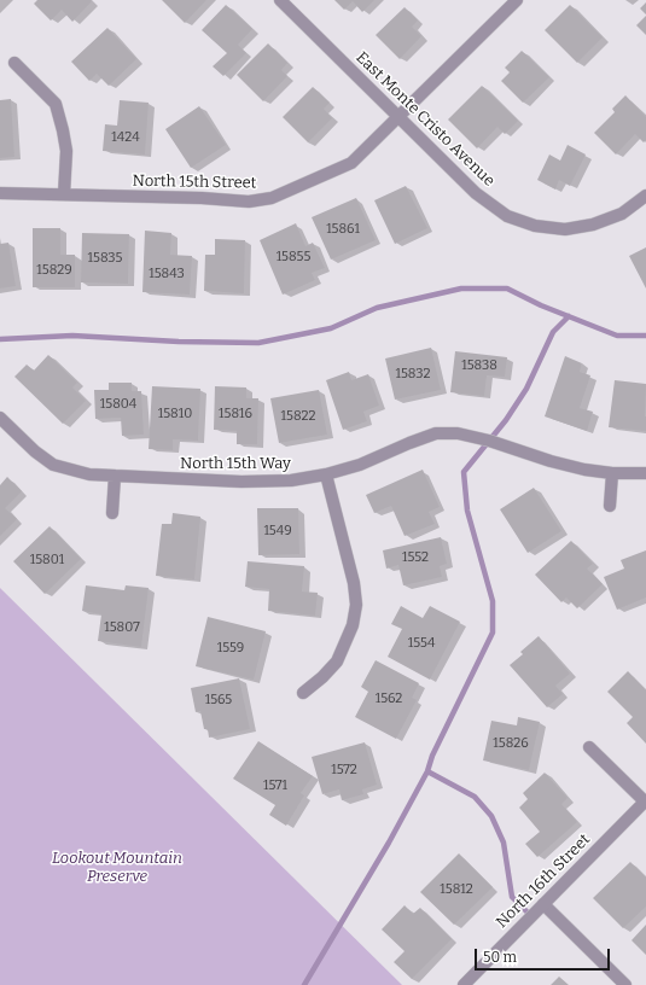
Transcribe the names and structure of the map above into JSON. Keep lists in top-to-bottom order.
{
  "streets": {
    "street": [
      "East Monte Cristo Avenue",
      "North 15th Street",
      "North 15th Way",
      "North 16th Street"
    ]
  },
  "crossings": [
    ["East Monte Cristo Avenue", "North 15th Street"]
  ],
  "parks": ["Lookout Mountain Preserve"],
  "house_numbers": [
    "1424",
    "15861",
    "15855",
    "15835",
    "15829",
    "15843",
    "15838",
    "15832",
    "15804",
    "15810",
    "15816",
    "15822",
    "1549",
    "1552",
    "15801",
    "15807",
    "1554",
    "1559",
    "1562",
    "1565",
    "15826",
    "1572",
    "1571",
    "15812"
  ],
  "scale_bar": "50 m"
}
